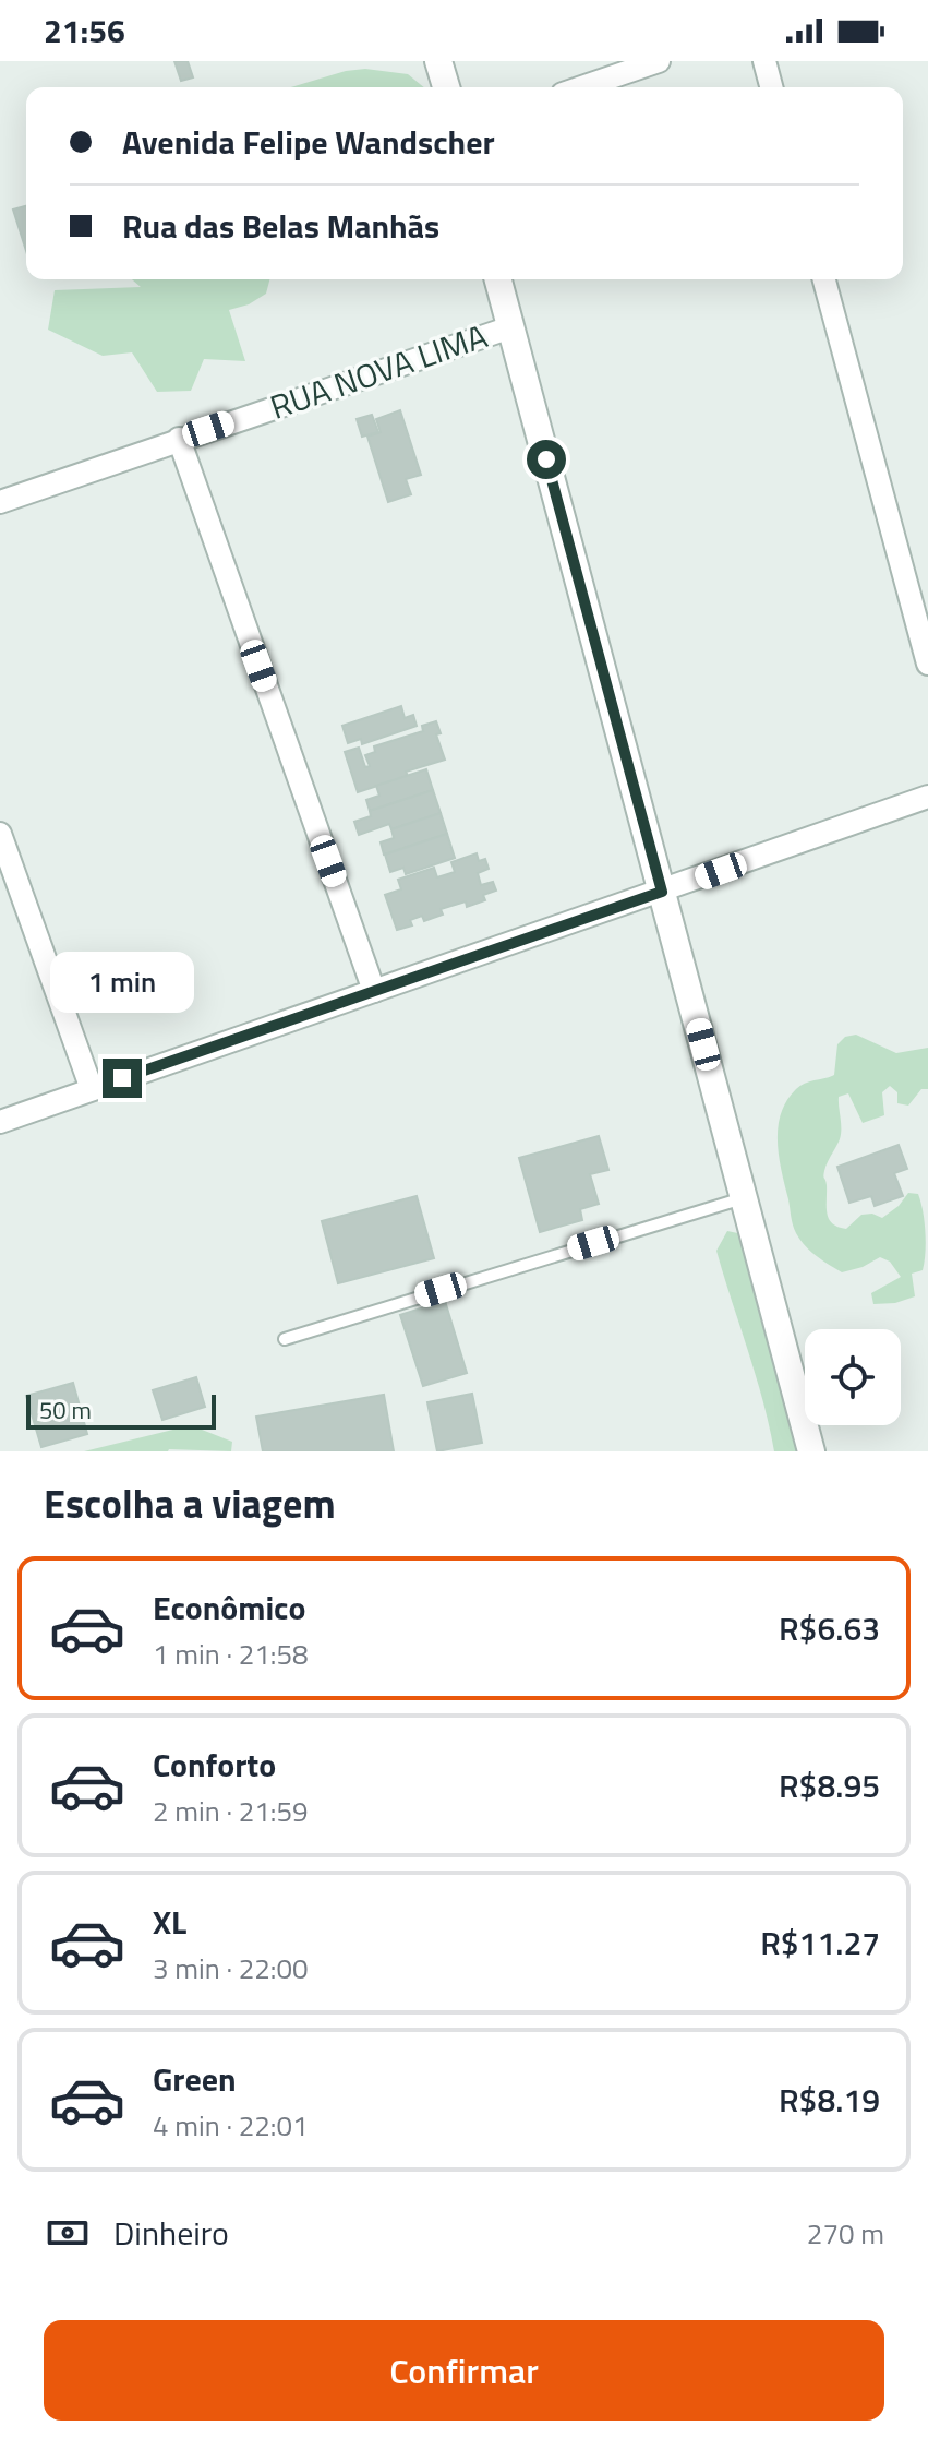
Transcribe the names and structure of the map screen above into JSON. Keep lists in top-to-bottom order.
{
  "streets": {
    "street": ["RUA NOVA LIMA"]
  },
  "scale_bar": "50 m",
  "page": {
    "status": "21:56",
    "banner": ["Avenida Felipe Wandscher", "Rua das Belas Manhãs"],
    "bubble": "1 min",
    "scale": "50 m",
    "heading": "Escolha a viagem",
    "list": [
      {
        "name": "Econômico",
        "note": "1 min · 21:58",
        "value": "R$6.63"
      },
      {
        "name": "Conforto",
        "note": "2 min · 21:59",
        "value": "R$8.95"
      },
      {
        "name": "XL",
        "note": "3 min · 22:00",
        "value": "R$11.27"
      },
      {
        "name": "Green",
        "note": "4 min · 22:01",
        "value": "R$8.19"
      }
    ],
    "pay": ["Dinheiro", "270 m"],
    "buttons": "Confirmar"
  }
}
